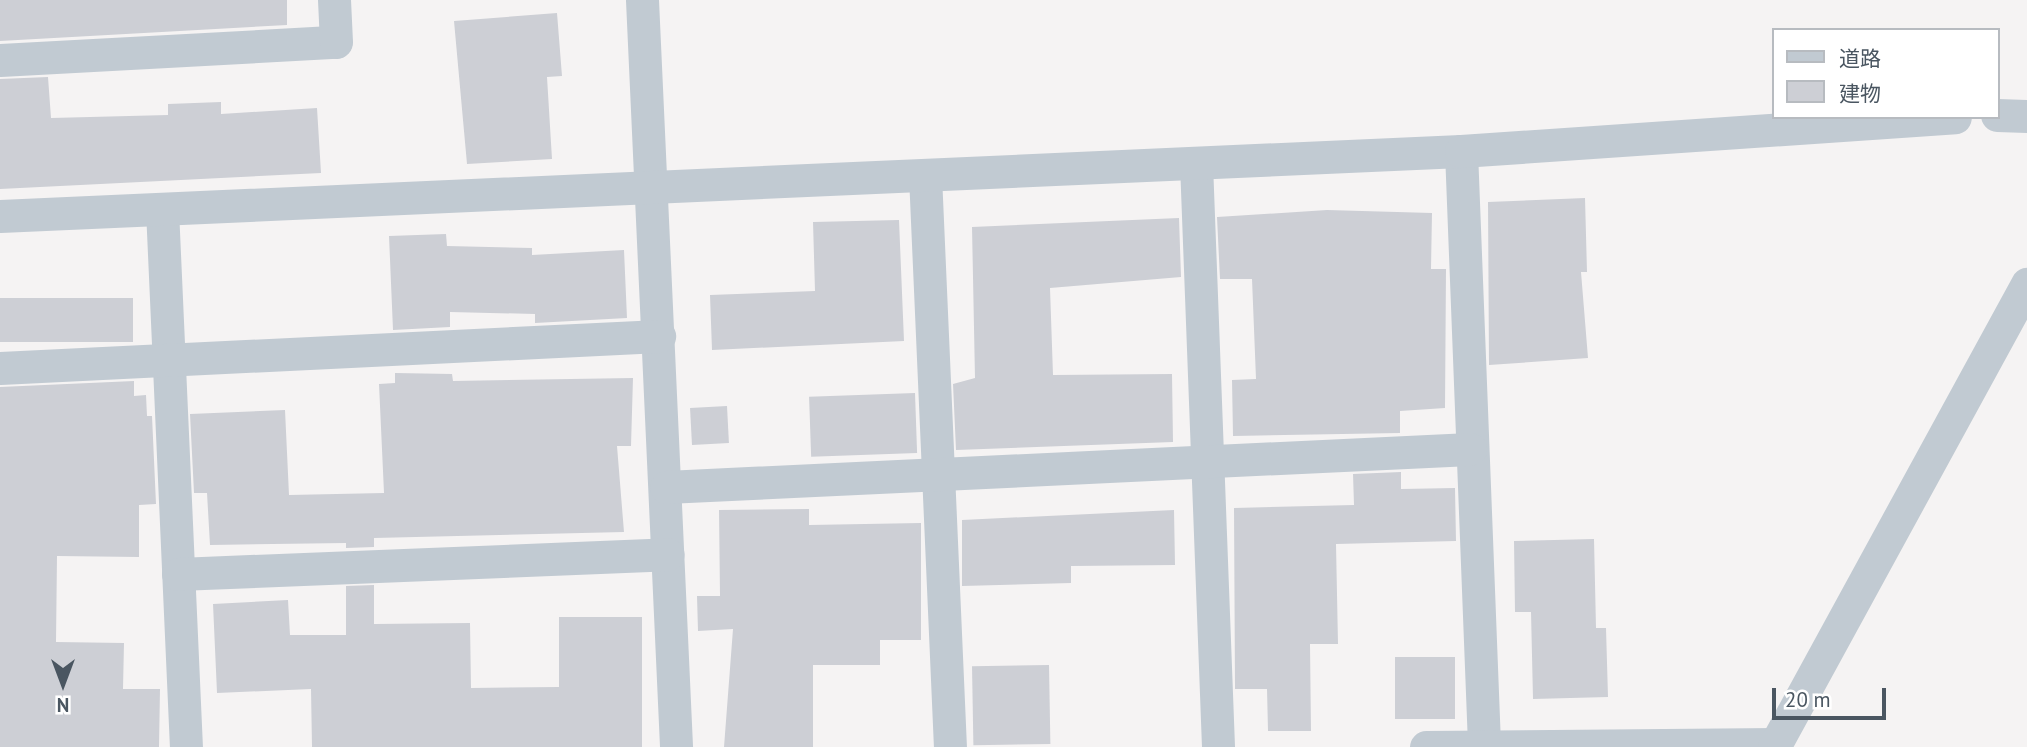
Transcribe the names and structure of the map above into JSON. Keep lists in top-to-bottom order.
{
  "legend": ["道路", "建物"],
  "scale_bar": "20 m",
  "north": "bottom"
}
